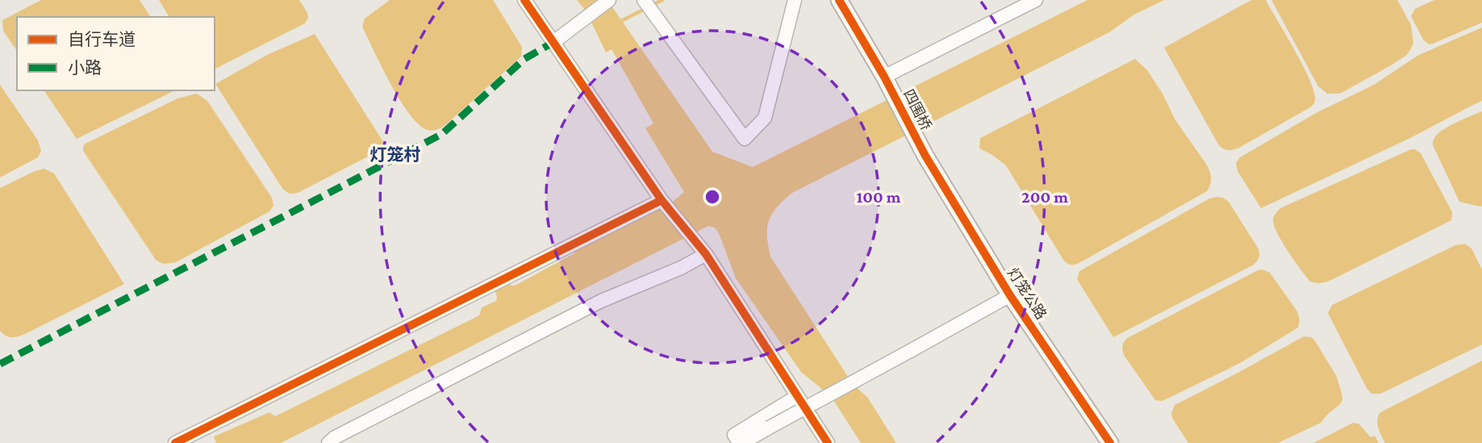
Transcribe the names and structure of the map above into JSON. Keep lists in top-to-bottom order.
{
  "streets": {
    "street": ["四围桥", "灯笼公路"]
  },
  "crossings": [
    ["四围桥", "灯笼公路"]
  ],
  "districts": ["灯笼村"],
  "legend": ["自行车道", "小路"],
  "rings": ["100 m", "200 m"]
}
